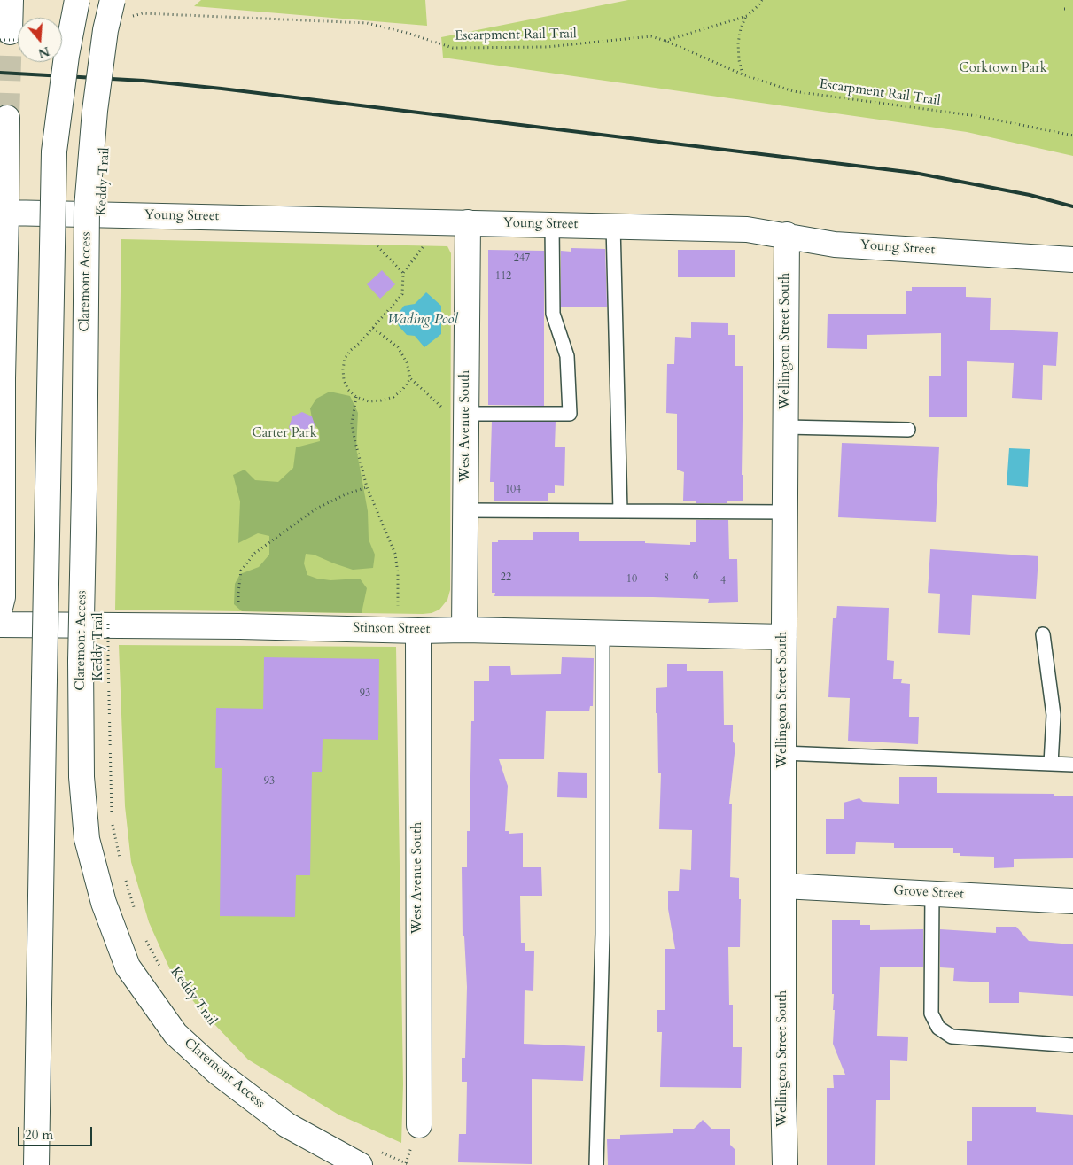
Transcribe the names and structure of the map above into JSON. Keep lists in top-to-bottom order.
{
  "streets": {
    "street": [
      "Young Street",
      "Claremont Access",
      "Wellington Street South",
      "West Avenue South",
      "Stinson Street",
      "Grove Street"
    ],
    "path": ["Escarpment Rail Trail", "Keddy Trail"]
  },
  "crossings": [
    ["Escarpment Rail Trail", "Claremont Access"],
    ["Young Street", "Wellington Street South"],
    ["Young Street", "West Avenue South"],
    ["Wellington Street South", "Stinson Street"],
    ["Wellington Street South", "Grove Street"],
    ["West Avenue South", "Stinson Street"]
  ],
  "water": ["Wading Pool"],
  "parks": ["Corktown Park", "Carter Park"],
  "house_numbers": [
    "247",
    "112",
    "104",
    "6",
    "22",
    "8",
    "10",
    "4",
    "93",
    "93"
  ],
  "scale_bar": "20 m",
  "north": "bottom"
}
